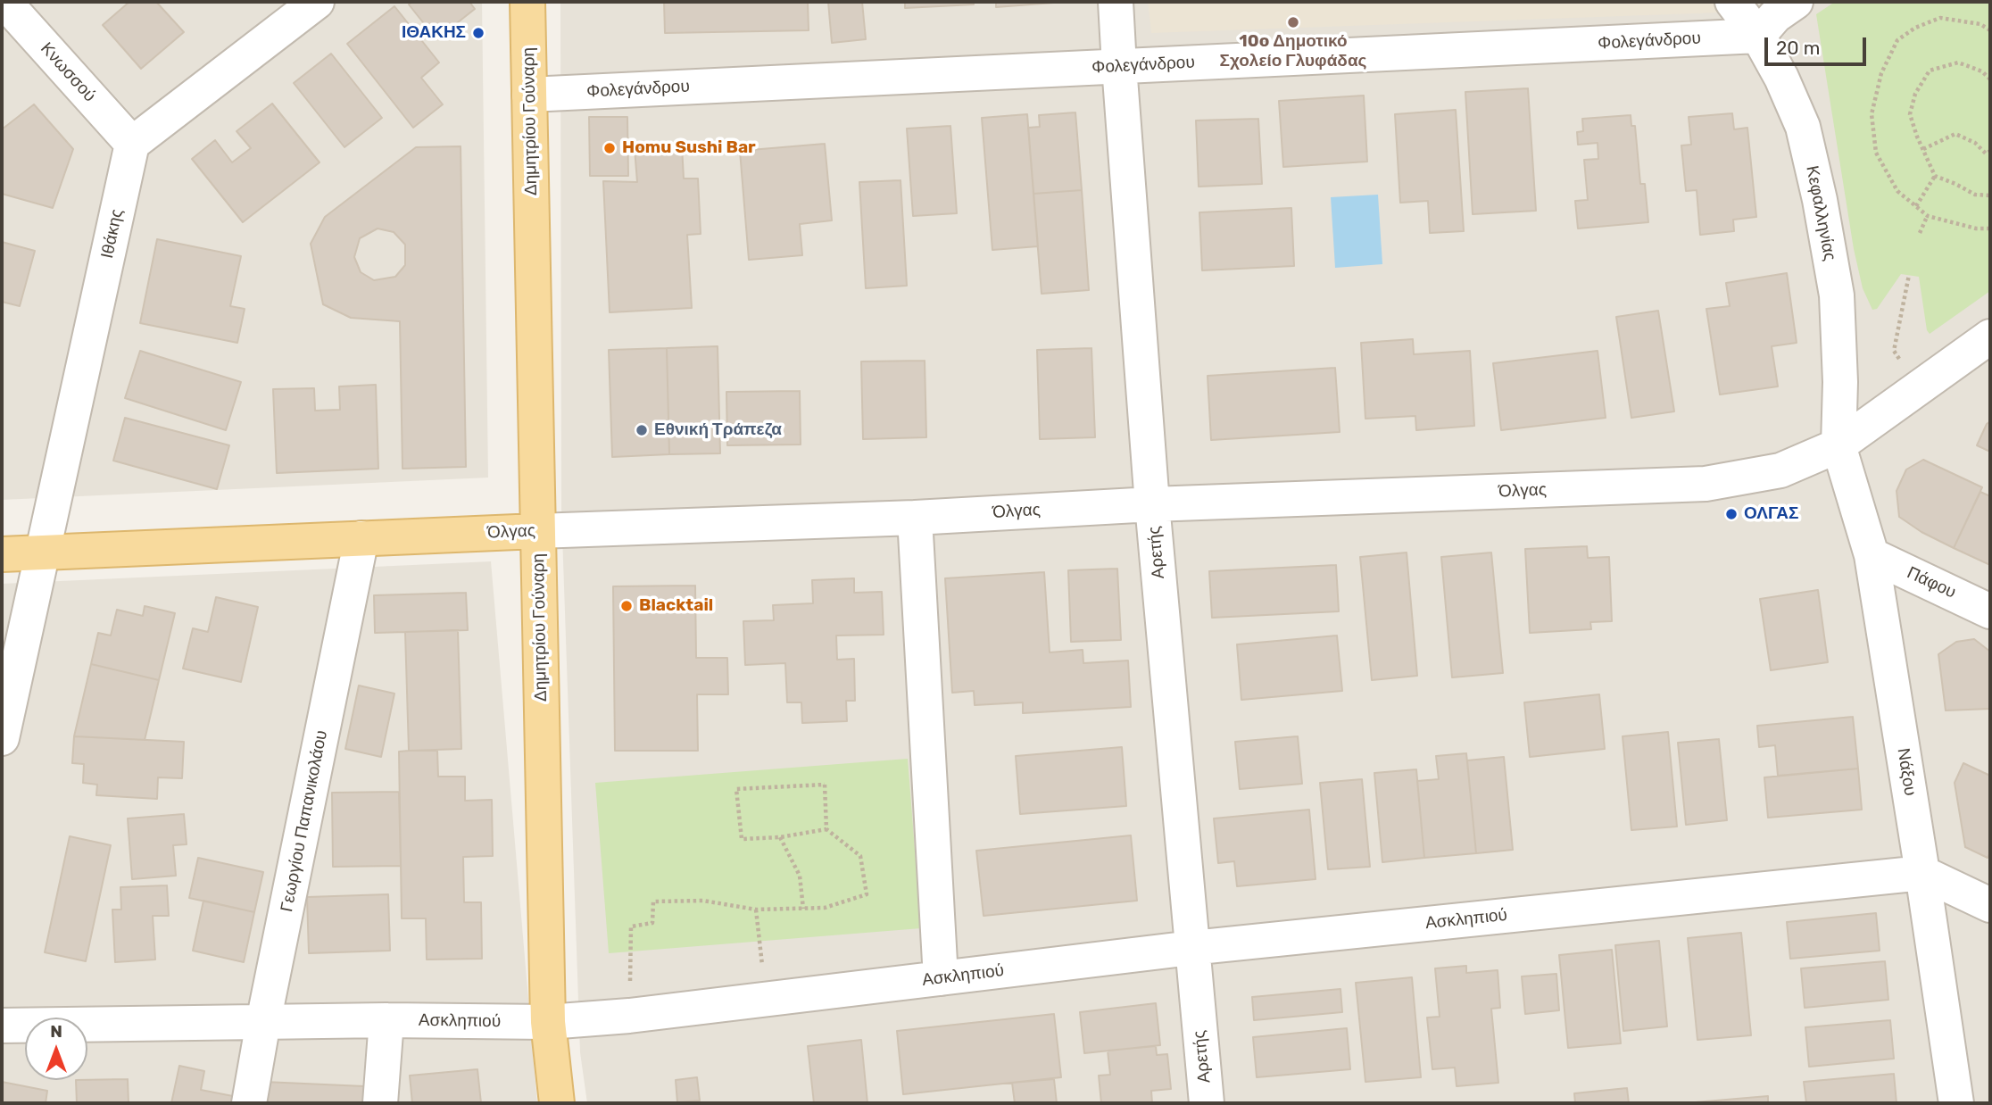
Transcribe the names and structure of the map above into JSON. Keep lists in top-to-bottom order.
{
  "streets": {
    "main road": ["Δημητρίου Γούναρη", "Όλγας"],
    "street": [
      "Φολεγάνδρου",
      "Κνωσσού",
      "Κεφαλληνίας",
      "Ιθάκης",
      "Αρετής",
      "Πάφου",
      "Νάξου",
      "Γεωργίου Παπανικολάου",
      "Ασκληπιού"
    ]
  },
  "crossings": [
    ["Φολεγάνδρου", "Δημητρίου Γούναρη"],
    ["Φολεγάνδρου", "Κεφαλληνίας"],
    ["Φολεγάνδρου", "Αρετής"],
    ["Κνωσσού", "Ιθάκης"],
    ["Δημητρίου Γούναρη", "Όλγας"],
    ["Δημητρίου Γούναρη", "Ασκληπιού"],
    ["Κεφαλληνίας", "Όλγας"],
    ["Κεφαλληνίας", "Νάξου"],
    ["Ιθάκης", "Όλγας"],
    ["Όλγας", "Αρετής"],
    ["Όλγας", "Νάξου"],
    ["Όλγας", "Γεωργίου Παπανικολάου"],
    ["Αρετής", "Ασκληπιού"],
    ["Πάφου", "Νάξου"],
    ["Νάξου", "Ασκληπιού"],
    ["Γεωργίου Παπανικολάου", "Ασκληπιού"]
  ],
  "places": [
    "10o Δημοτικό Σχολείο Γλυφάδας",
    "ΙΘΑΚΗΣ",
    "Homu Sushi Bar",
    "Εθνική Τράπεζα",
    "ΟΛΓΑΣ",
    "Blacktail"
  ],
  "scale_bar": "20 m",
  "north": "top"
}
